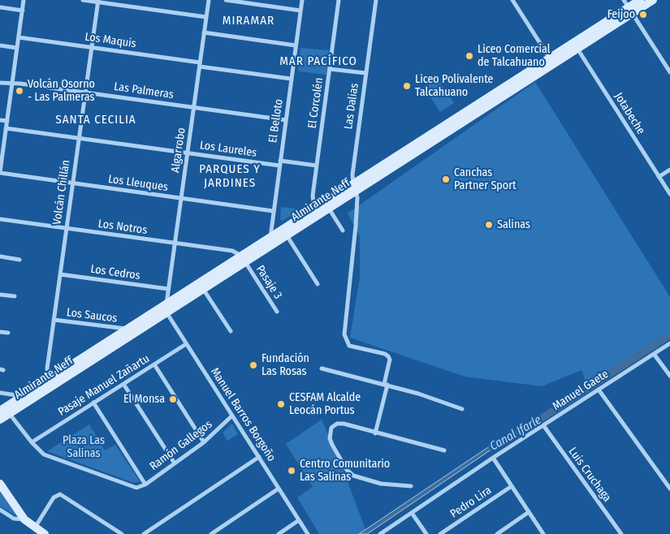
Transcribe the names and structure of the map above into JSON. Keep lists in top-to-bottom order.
{
  "streets": {
    "street": [
      "Los Maquis",
      "Las Palmeras",
      "El Corcolén",
      "Las Dalias",
      "Jotabeche",
      "El Belloto",
      "Los Laureles",
      "Algarrobo",
      "Los Lleuques",
      "Volcán Chillán",
      "Almirante Neff",
      "Los Notros",
      "Los Cedros",
      "Pasaje 3",
      "Los Saucos",
      "Pasaje Manuel Zañartu",
      "Manuel Gaete",
      "Manuel Barros Borgoño",
      "Ramón Gallegos",
      "Luis Cruchaga",
      "Pedro Lira"
    ]
  },
  "crossings": [
    ["Los Maquis", "El Belloto"],
    ["Los Maquis", "Algarrobo"],
    ["Los Maquis", "Volcán Chillán"],
    ["Las Palmeras", "El Belloto"],
    ["Las Palmeras", "Algarrobo"],
    ["Las Palmeras", "Volcán Chillán"],
    ["El Corcolén", "Almirante Neff"],
    ["Las Dalias", "Almirante Neff"],
    ["Jotabeche", "Almirante Neff"],
    ["El Belloto", "Los Laureles"],
    ["El Belloto", "Los Lleuques"],
    ["El Belloto", "Almirante Neff"],
    ["Los Laureles", "Algarrobo"],
    ["Los Laureles", "Volcán Chillán"],
    ["Algarrobo", "Los Lleuques"],
    ["Algarrobo", "Almirante Neff"],
    ["Algarrobo", "Los Notros"],
    ["Algarrobo", "Los Cedros"],
    ["Los Lleuques", "Volcán Chillán"],
    ["Volcán Chillán", "Almirante Neff"],
    ["Volcán Chillán", "Los Notros"],
    ["Volcán Chillán", "Los Cedros"],
    ["Volcán Chillán", "Los Saucos"],
    ["Almirante Neff", "Los Notros"],
    ["Almirante Neff", "Pasaje 3"],
    ["Almirante Neff", "Los Saucos"],
    ["Almirante Neff", "Manuel Barros Borgoño"],
    ["Los Notros", "Pasaje 3"],
    ["Pasaje Manuel Zañartu", "Manuel Barros Borgoño"],
    ["Pasaje Manuel Zañartu", "Ramón Gallegos"],
    ["Manuel Gaete", "Luis Cruchaga"],
    ["Manuel Barros Borgoño", "Ramón Gallegos"]
  ],
  "districts": [
    "MIRAMAR",
    "MAR PACÍFICO",
    "SANTA CECILIA",
    "PARQUES Y JARDINES"
  ],
  "water": ["Canal Ifarle"],
  "parks": ["Plaza Las Salinas"],
  "places": [
    "Feijoo",
    "Liceo Comercial de Talcahuano",
    "Liceo Polivalente Talcahuano",
    "Volcán Osorno - Las Palmeras",
    "Canchas Partner Sport",
    "Salinas",
    "Fundación Las Rosas",
    "El Monsa",
    "CESFAM Alcalde Leocán Portus",
    "Centro Comunitario Las Salinas"
  ]
}
